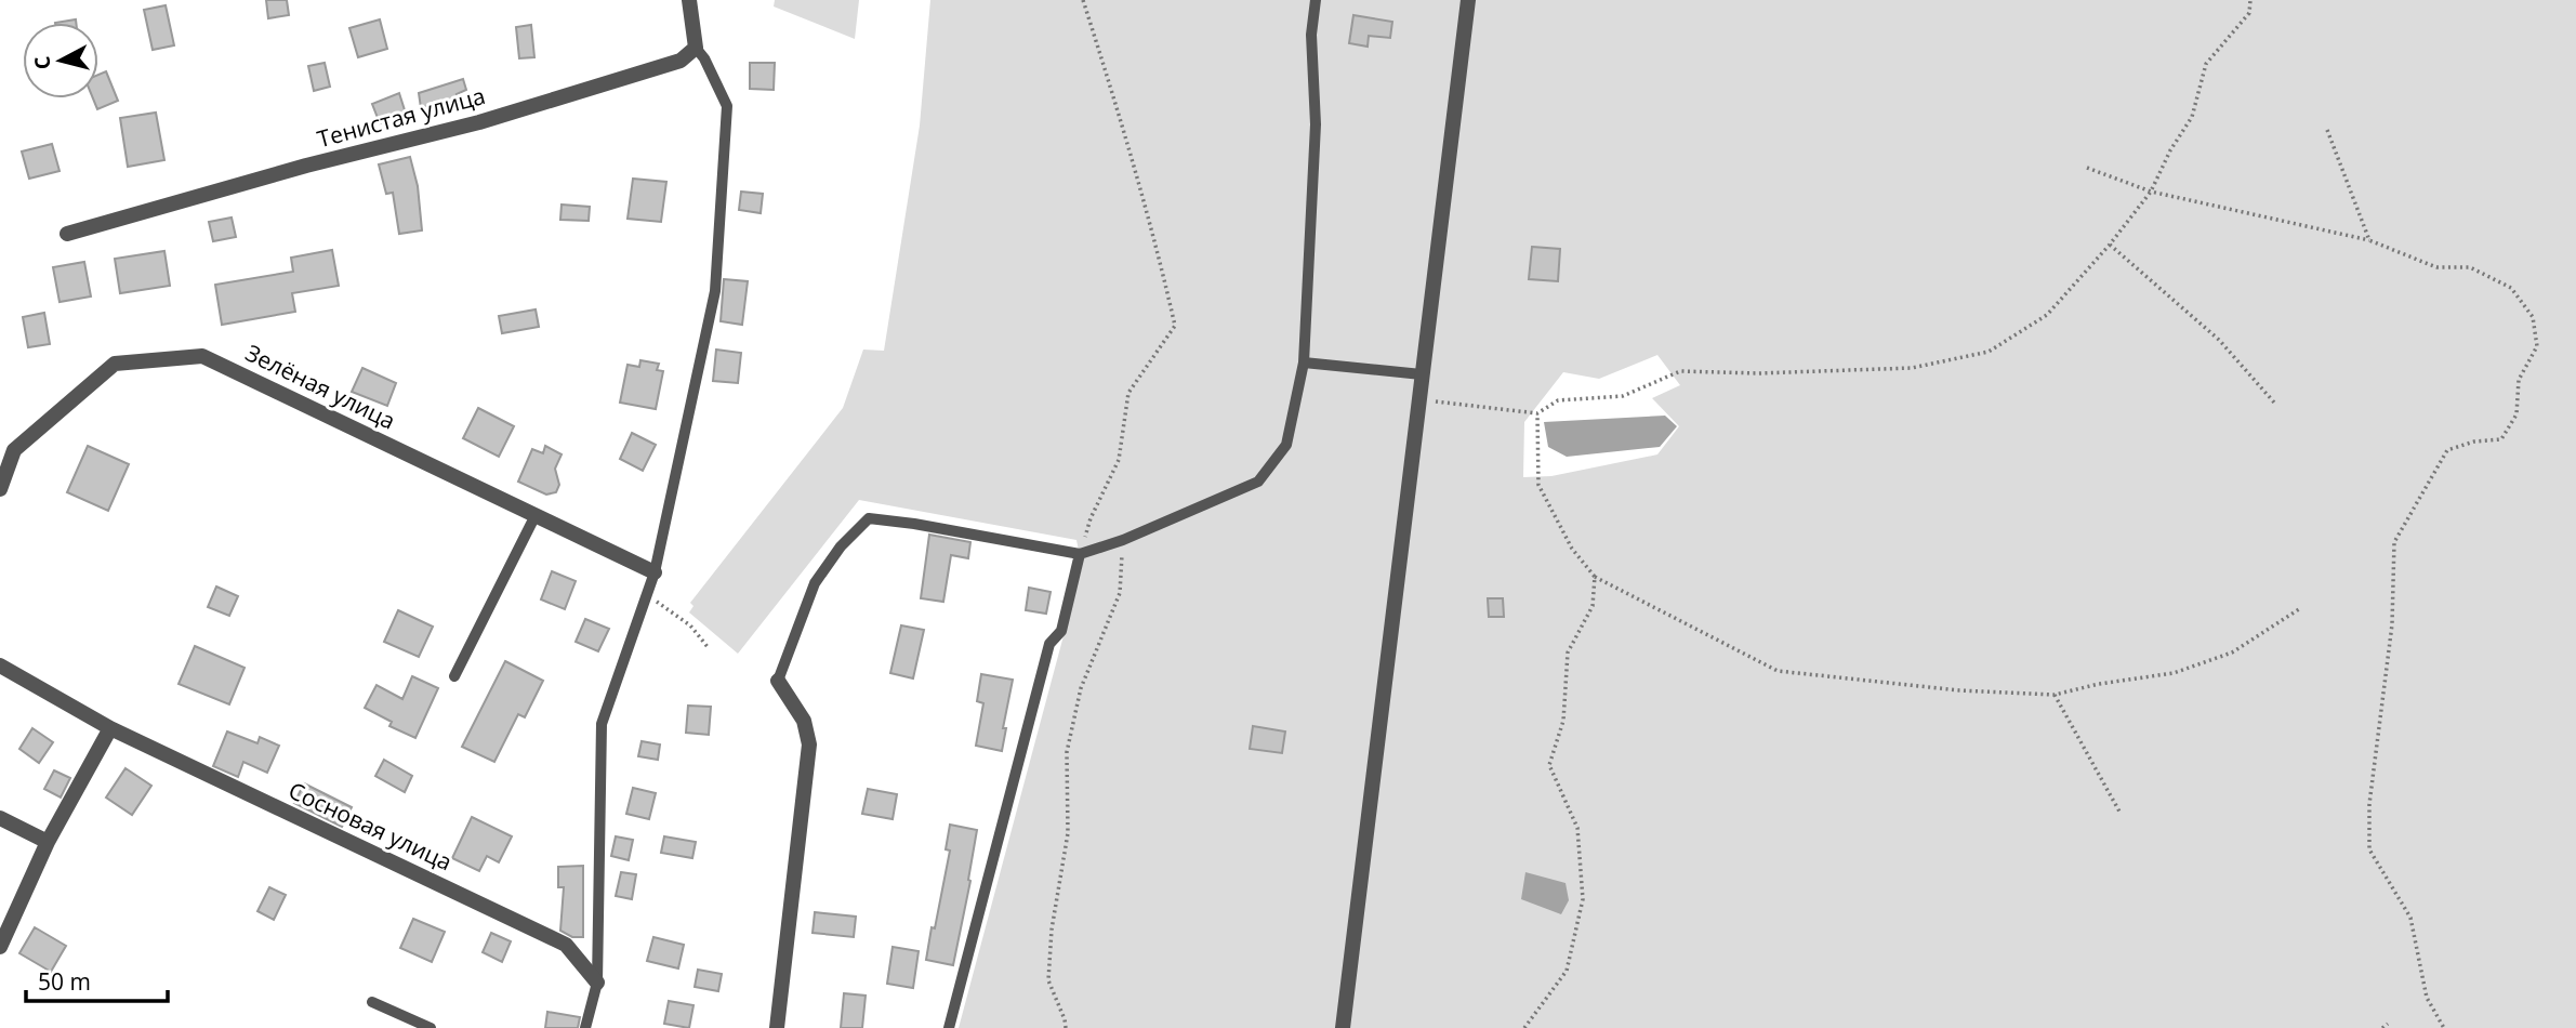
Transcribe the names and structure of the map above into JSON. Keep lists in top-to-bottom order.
{
  "streets": {
    "street": ["Тенистая улица", "Зелёная улица", "Сосновая улица"]
  },
  "scale_bar": "50 m",
  "north": "left"
}
